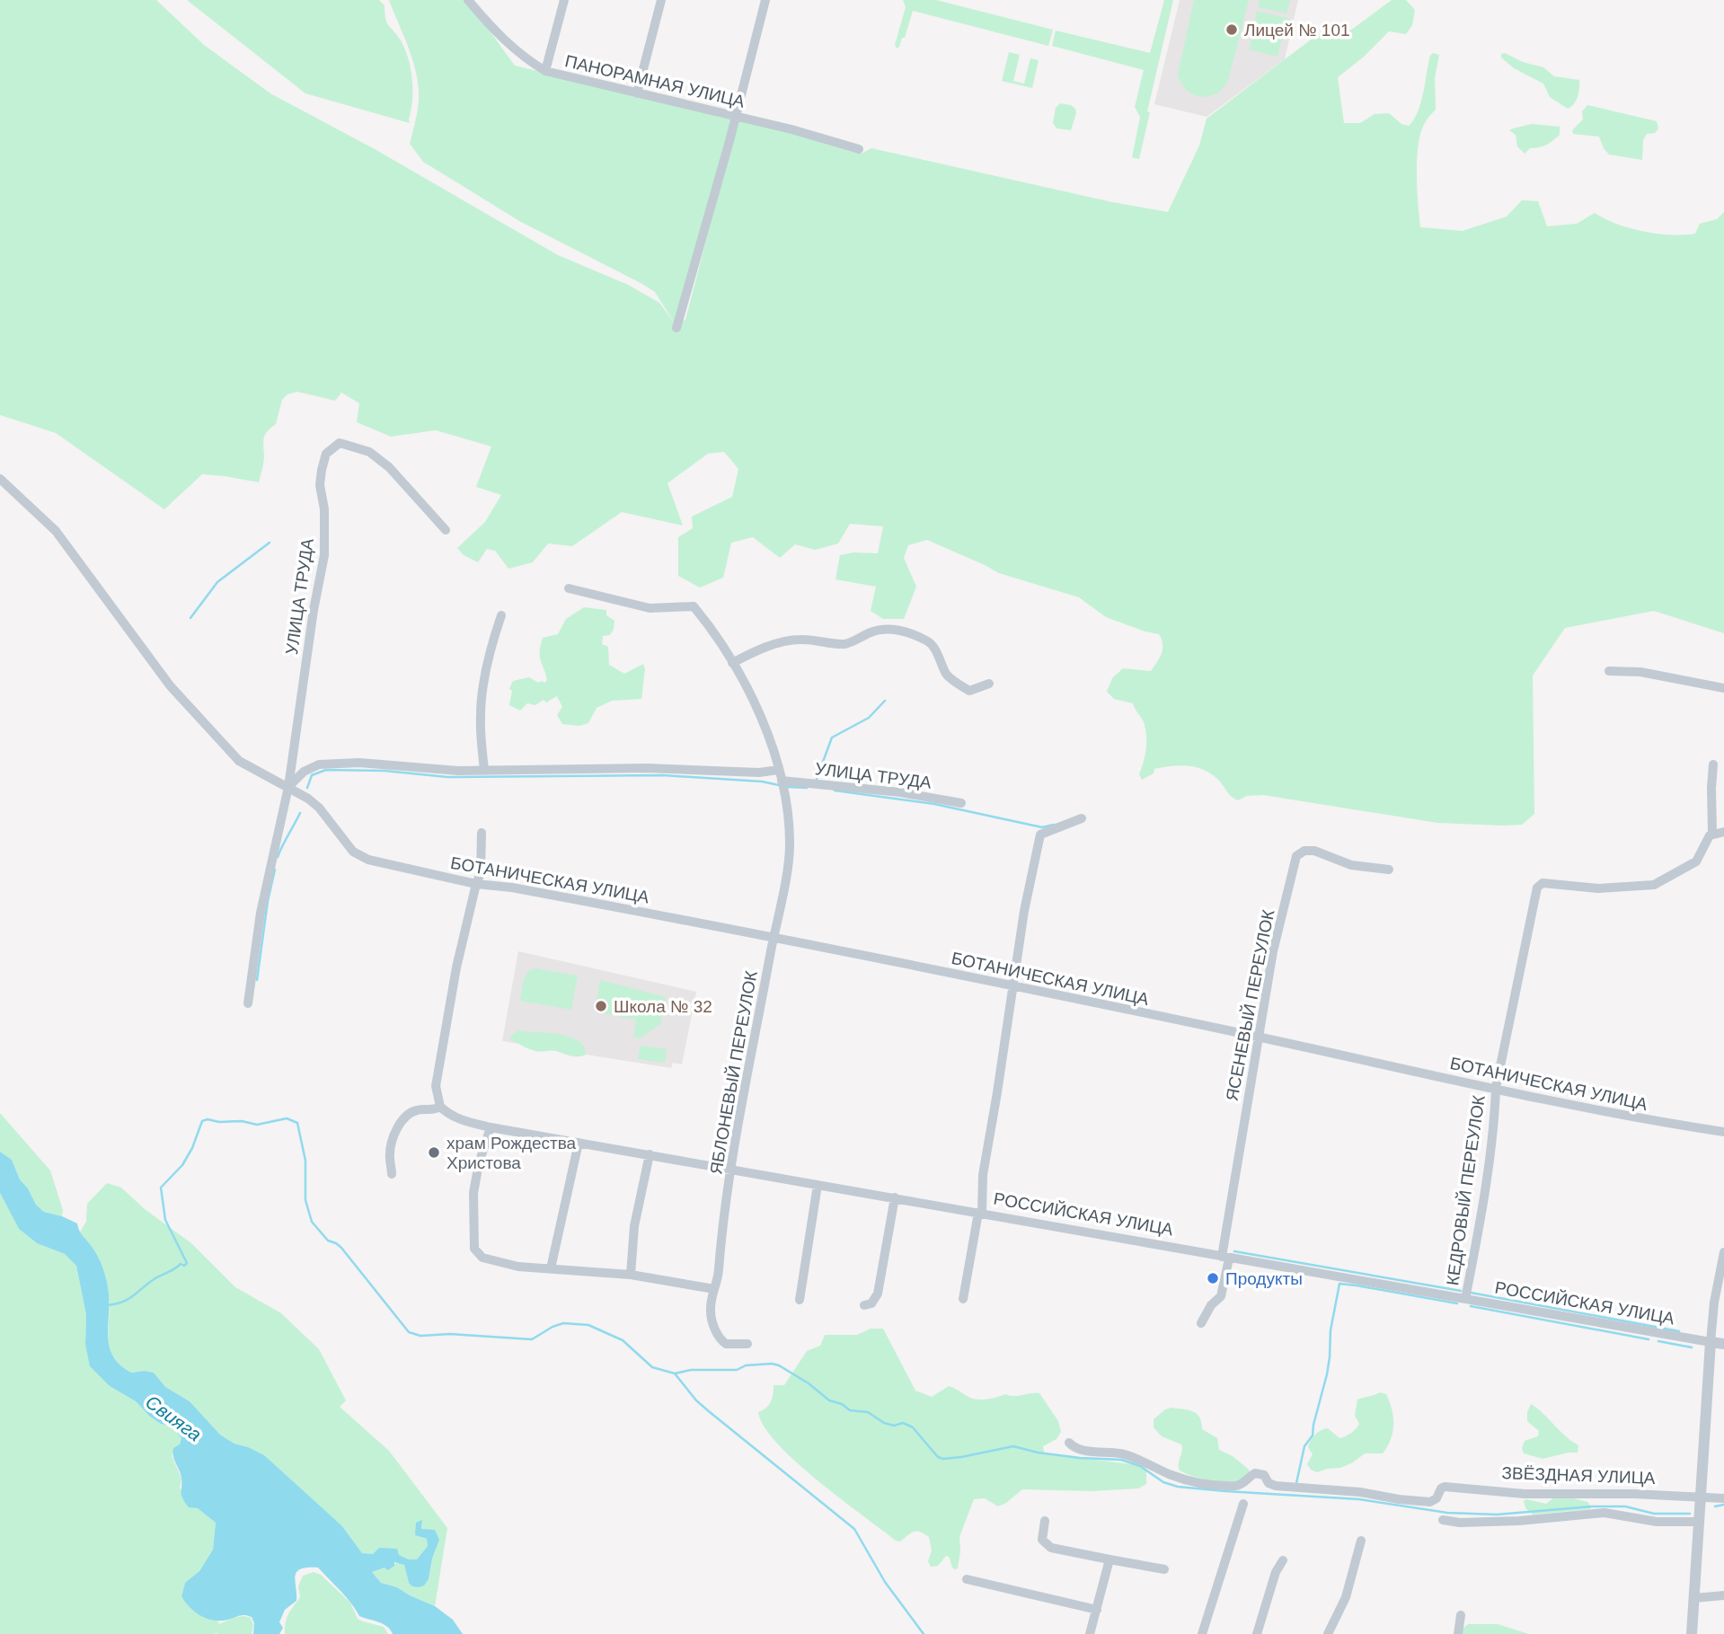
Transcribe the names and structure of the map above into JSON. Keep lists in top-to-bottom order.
{
  "streets": {
    "street": [
      "ПАНОРАМНАЯ УЛИЦА",
      "УЛИЦА ТРУДА",
      "БОТАНИЧЕСКАЯ УЛИЦА",
      "ЯСЕНЕВЫЙ ПЕРЕУЛОК",
      "ЯБЛОНЕВЫЙ ПЕРЕУЛОК",
      "КЕДРОВЫЙ ПЕРЕУЛОК",
      "РОССИЙСКАЯ УЛИЦА",
      "ЗВЁЗДНАЯ УЛИЦА"
    ]
  },
  "crossings": [
    ["УЛИЦА ТРУДА", "БОТАНИЧЕСКАЯ УЛИЦА"],
    ["УЛИЦА ТРУДА", "ЯБЛОНЕВЫЙ ПЕРЕУЛОК"],
    ["БОТАНИЧЕСКАЯ УЛИЦА", "ЯСЕНЕВЫЙ ПЕРЕУЛОК"],
    ["БОТАНИЧЕСКАЯ УЛИЦА", "ЯБЛОНЕВЫЙ ПЕРЕУЛОК"],
    ["БОТАНИЧЕСКАЯ УЛИЦА", "КЕДРОВЫЙ ПЕРЕУЛОК"],
    ["ЯСЕНЕВЫЙ ПЕРЕУЛОК", "РОССИЙСКАЯ УЛИЦА"],
    ["ЯБЛОНЕВЫЙ ПЕРЕУЛОК", "РОССИЙСКАЯ УЛИЦА"],
    ["КЕДРОВЫЙ ПЕРЕУЛОК", "РОССИЙСКАЯ УЛИЦА"]
  ],
  "water": ["Свияга"],
  "places": [
    "Лицей № 101",
    "Школа № 32",
    "храм Рождества Христова",
    "Продукты"
  ]
}
